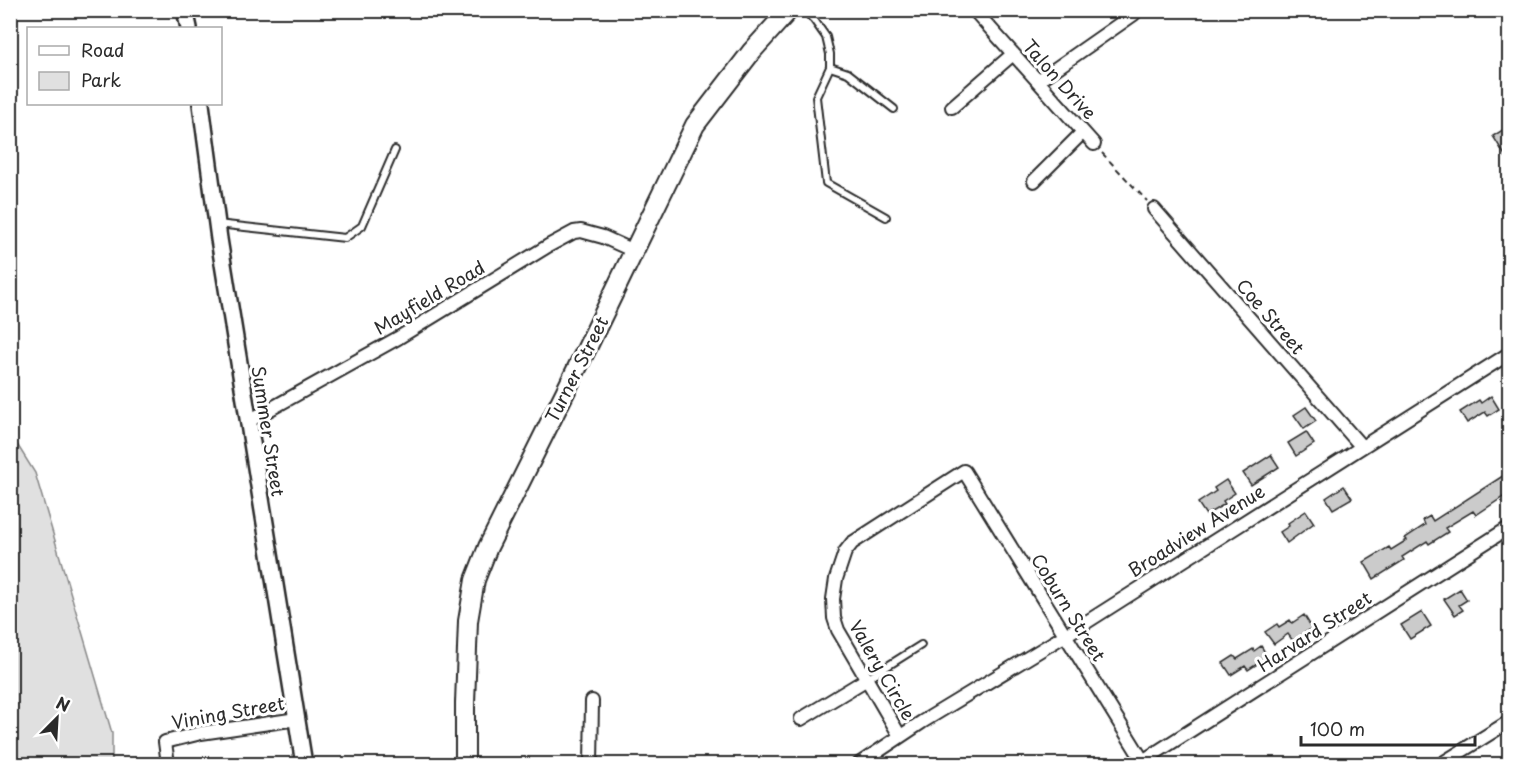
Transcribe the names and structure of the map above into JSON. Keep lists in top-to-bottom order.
{
  "streets": {
    "main road": ["Turner Street"],
    "street": [
      "Talon Drive",
      "Mayfield Road",
      "Coe Street",
      "Summer Street",
      "Broadview Avenue",
      "Coburn Street",
      "Harvard Street",
      "Valery Circle",
      "Vining Street"
    ]
  },
  "crossings": [
    ["Mayfield Road", "Turner Street"],
    ["Mayfield Road", "Summer Street"],
    ["Coe Street", "Broadview Avenue"],
    ["Summer Street", "Vining Street"],
    ["Broadview Avenue", "Coburn Street"],
    ["Broadview Avenue", "Valery Circle"],
    ["Coburn Street", "Harvard Street"],
    ["Coburn Street", "Valery Circle"]
  ],
  "legend": ["Road", "Park"],
  "scale_bar": "100 m",
  "north": "top right"
}
